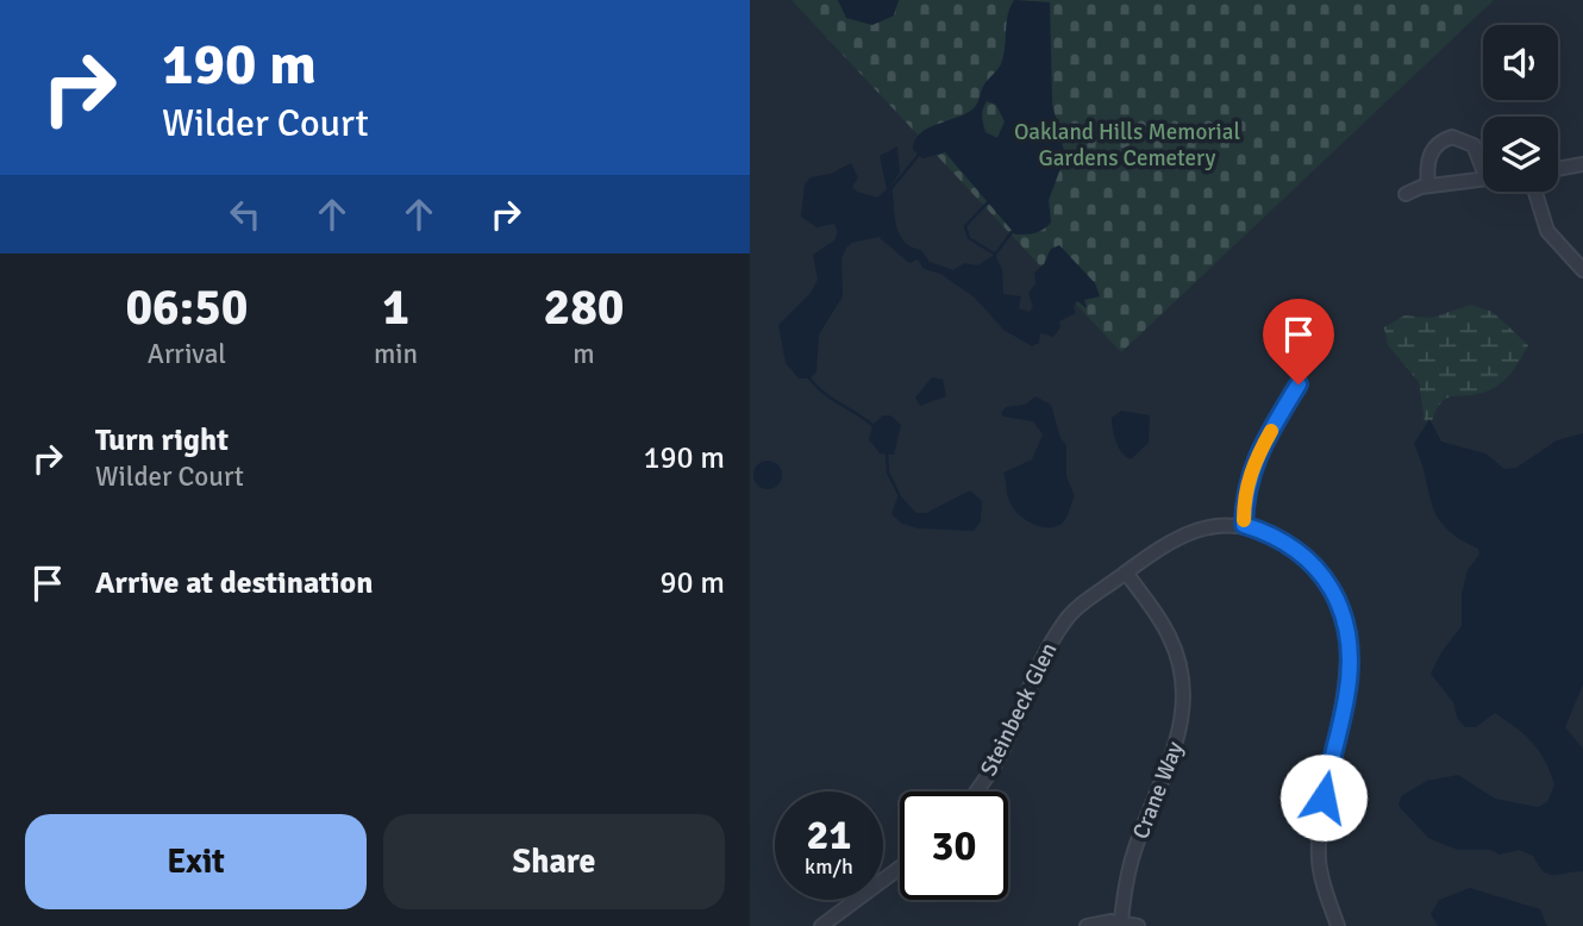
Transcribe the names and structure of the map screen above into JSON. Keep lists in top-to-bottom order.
{
  "streets": {
    "street": ["Steinbeck Glen", "Crane Way"]
  },
  "crossings": [
    ["Steinbeck Glen", "Crane Way"]
  ],
  "parks": ["Oakland Hills Memorial Gardens Cemetery"],
  "page": {
    "turn": ["190 m", "Wilder Court"],
    "eta": [
      "06:50",
      "Arrival",
      "1",
      "min",
      "280",
      "m"
    ],
    "list": [
      {
        "name": "Turn right",
        "note": "Wilder Court",
        "value": "190 m"
      },
      {
        "name": "Arrive at destination",
        "value": "90 m"
      }
    ],
    "speed": "21 km/h",
    "limit": "30",
    "buttons": ["Exit", "Share"]
  }
}
